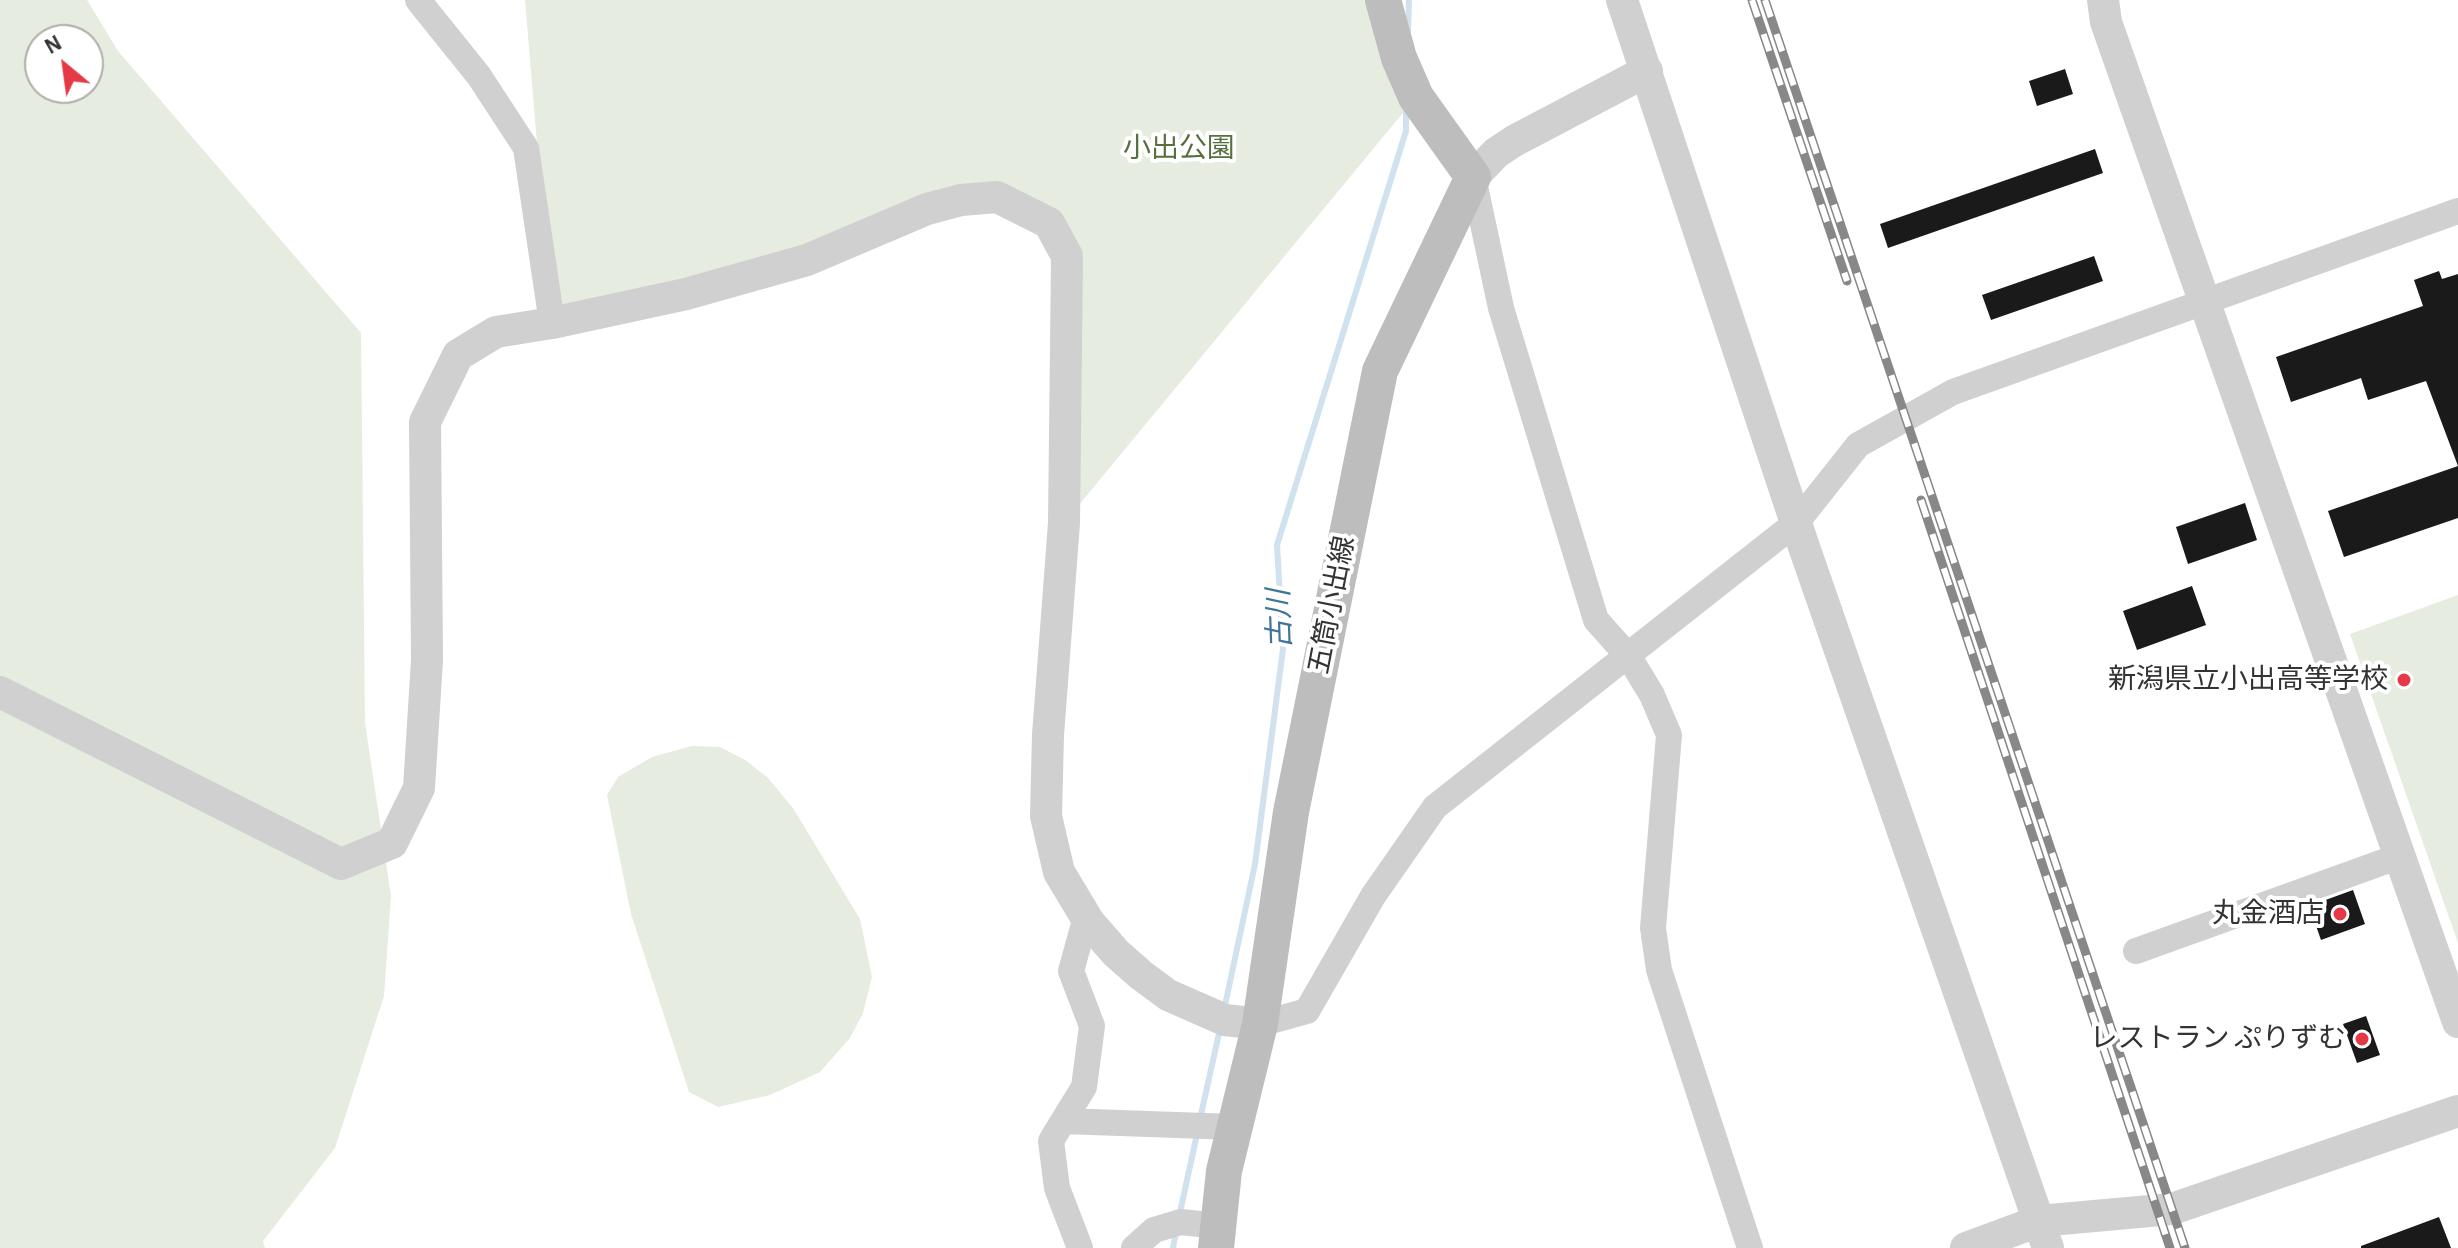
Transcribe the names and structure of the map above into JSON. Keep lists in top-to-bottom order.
{
  "streets": {
    "main road": ["五筒小出線"]
  },
  "water": ["古川"],
  "parks": ["小出公園"],
  "places": ["新潟県立小出高等学校", "丸金酒店", "レストラン ぷりずむ"],
  "north": "top left"
}
